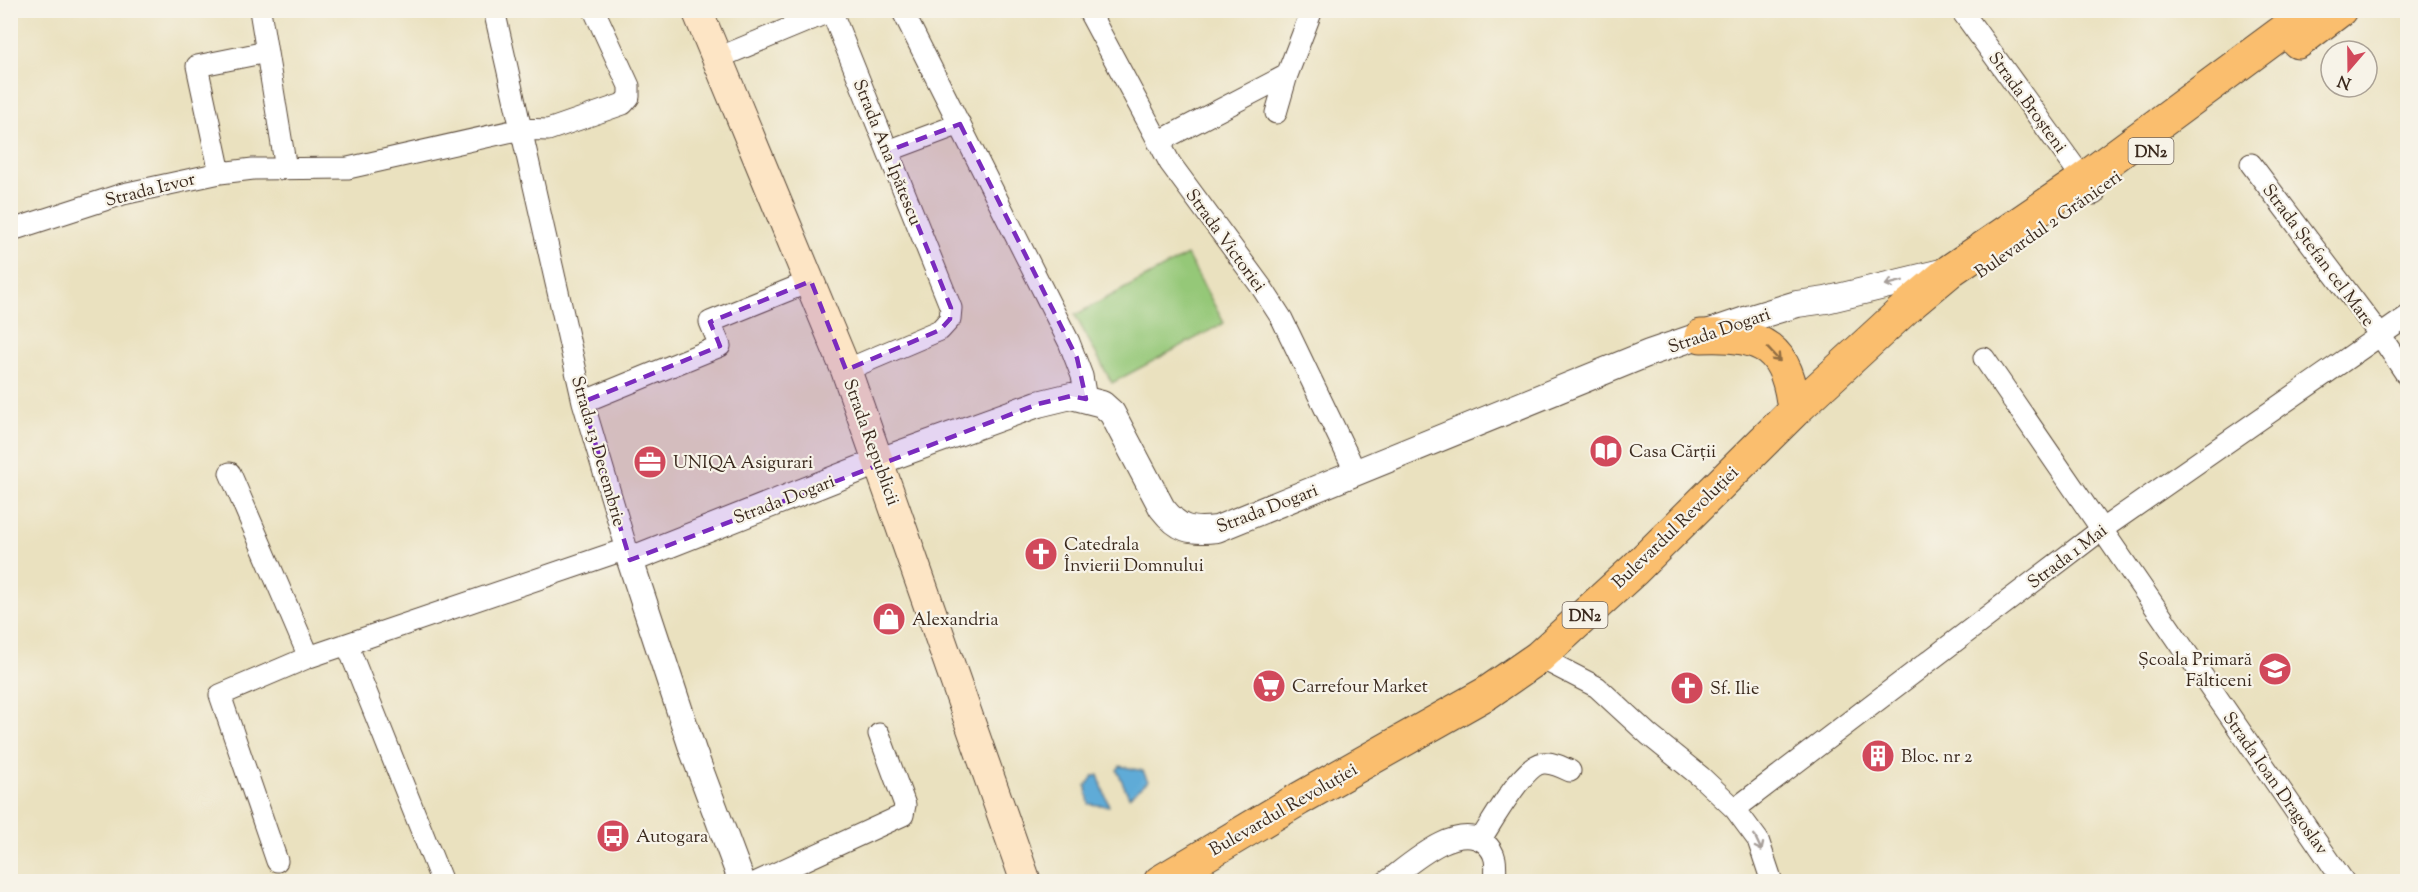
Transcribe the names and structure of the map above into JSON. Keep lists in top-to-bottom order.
{
  "streets": {
    "main road": [
      "DN2",
      "Bulevardul 2 Grăniceri",
      "Strada Republicii",
      "Bulevardul Revoluției"
    ],
    "street": [
      "Strada Broșteni",
      "Strada Ana Ipătescu",
      "Strada Izvor",
      "Strada Victoriei",
      "Strada Ștefan cel Mare",
      "Strada Dogari",
      "Strada 13 Decembrie",
      "Strada 1 Mai",
      "Strada Ioan Dragoslav"
    ]
  },
  "crossings": [
    ["Strada Broșteni", "Bulevardul 2 Grăniceri"],
    ["Strada Ana Ipătescu", "Strada Republicii"],
    ["Strada Izvor", "Strada 13 Decembrie"],
    ["Bulevardul 2 Grăniceri", "Strada Dogari"],
    ["Bulevardul 2 Grăniceri", "Bulevardul Revoluției"],
    ["Strada Victoriei", "Strada Dogari"],
    ["Strada Ștefan cel Mare", "Strada 1 Mai"],
    ["Strada Dogari", "Strada Republicii"],
    ["Strada Dogari", "Strada 13 Decembrie"],
    ["Strada Dogari", "Bulevardul Revoluției"],
    ["Strada 1 Mai", "Strada Ioan Dragoslav"]
  ],
  "places": {
    "library": ["Casa Cărții"],
    "office": ["UNIQA Asigurari"],
    "church": ["Catedrala Învierii Domnului", "Sf. Ilie"],
    "shop": ["Alexandria"],
    "school or university": ["Școala Primară Fălticeni"],
    "supermarket": ["Carrefour Market"],
    "building": ["Bloc. nr 2"],
    "bus stop": ["Autogara"]
  },
  "north": "bottom"
}
